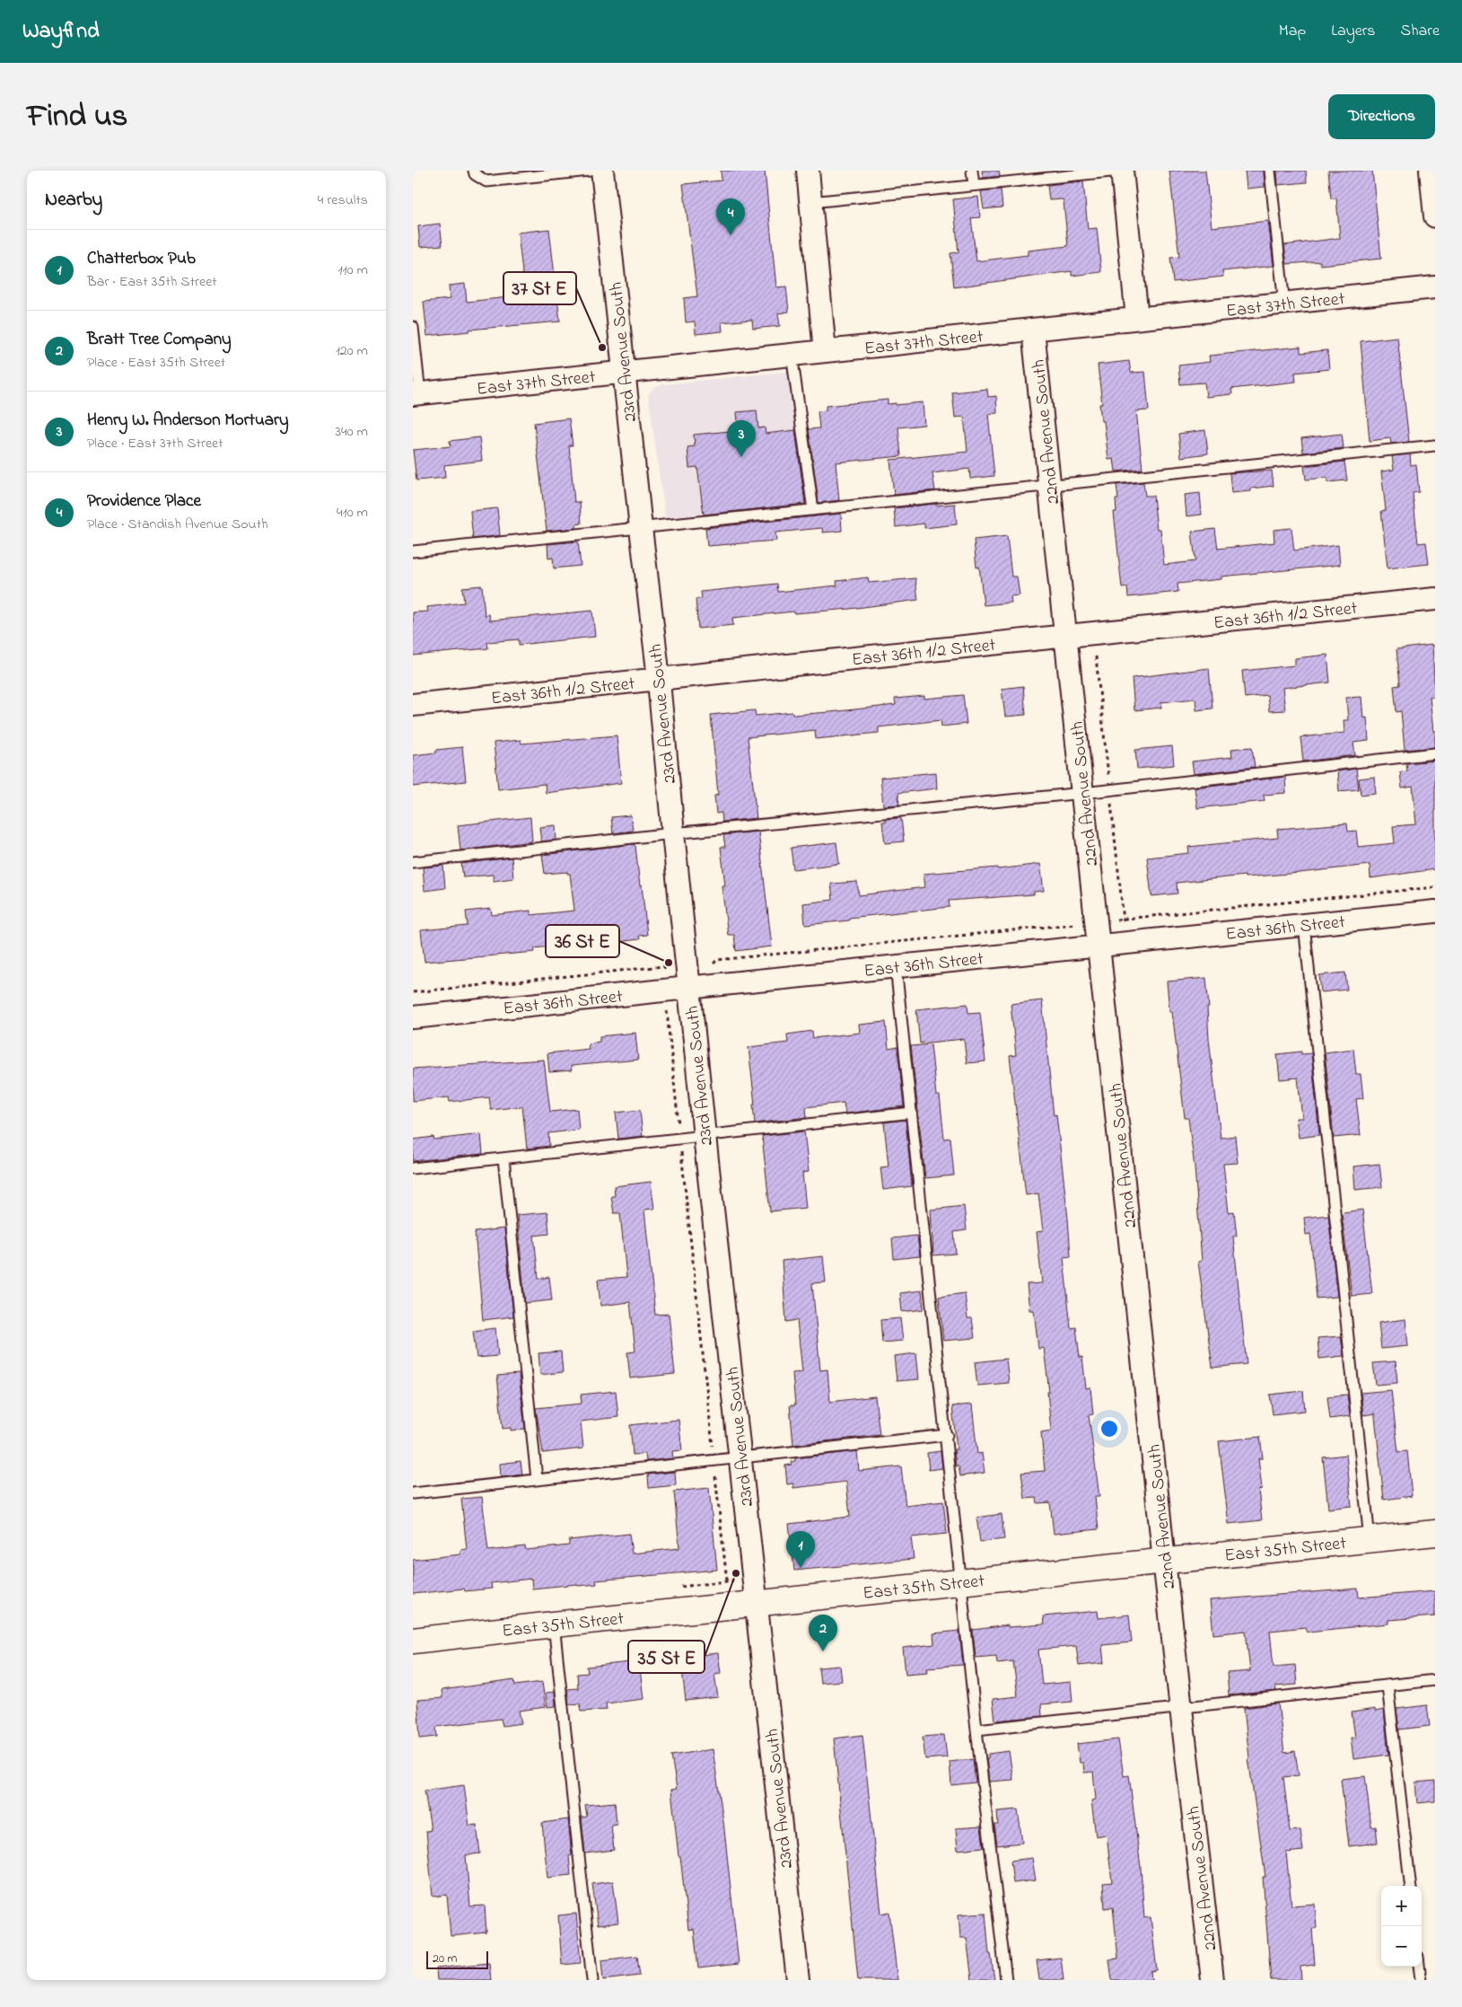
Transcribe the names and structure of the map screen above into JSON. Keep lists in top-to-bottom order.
{
  "streets": {
    "street": [
      "East 37th Street",
      "23rd Avenue South",
      "22nd Avenue South",
      "East 36th 1/2 Street",
      "East 36th Street",
      "East 35th Street"
    ]
  },
  "crossings": [
    ["East 37th Street", "23rd Avenue South"],
    ["East 37th Street", "22nd Avenue South"],
    ["23rd Avenue South", "East 36th 1/2 Street"],
    ["23rd Avenue South", "East 36th Street"],
    ["23rd Avenue South", "East 35th Street"],
    ["22nd Avenue South", "East 36th 1/2 Street"],
    ["22nd Avenue South", "East 36th Street"],
    ["22nd Avenue South", "East 35th Street"]
  ],
  "places": ["37 St E", "36 St E", "35 St E"],
  "scale_bar": "20 m",
  "page": {
    "header": "Wayfind",
    "nav": ["Map", "Layers", "Share"],
    "title": "Find us",
    "buttons": "Directions",
    "heading": ["Nearby", "4 results"],
    "pins": [
      "4",
      "3",
      "1",
      "2"
    ],
    "list": [
      {
        "mark": "1",
        "name": "Chatterbox Pub",
        "note": "Bar · East 35th Street",
        "value": "110 m"
      },
      {
        "mark": "2",
        "name": "Bratt Tree Company",
        "note": "Place · East 35th Street",
        "value": "120 m"
      },
      {
        "mark": "3",
        "name": "Henry W. Anderson Mortuary",
        "note": "Place · East 37th Street",
        "value": "340 m"
      },
      {
        "mark": "4",
        "name": "Providence Place",
        "note": "Place · Standish Avenue South",
        "value": "410 m"
      }
    ],
    "map_buttons": ["+", "−"],
    "scale": "20 m"
  }
}
